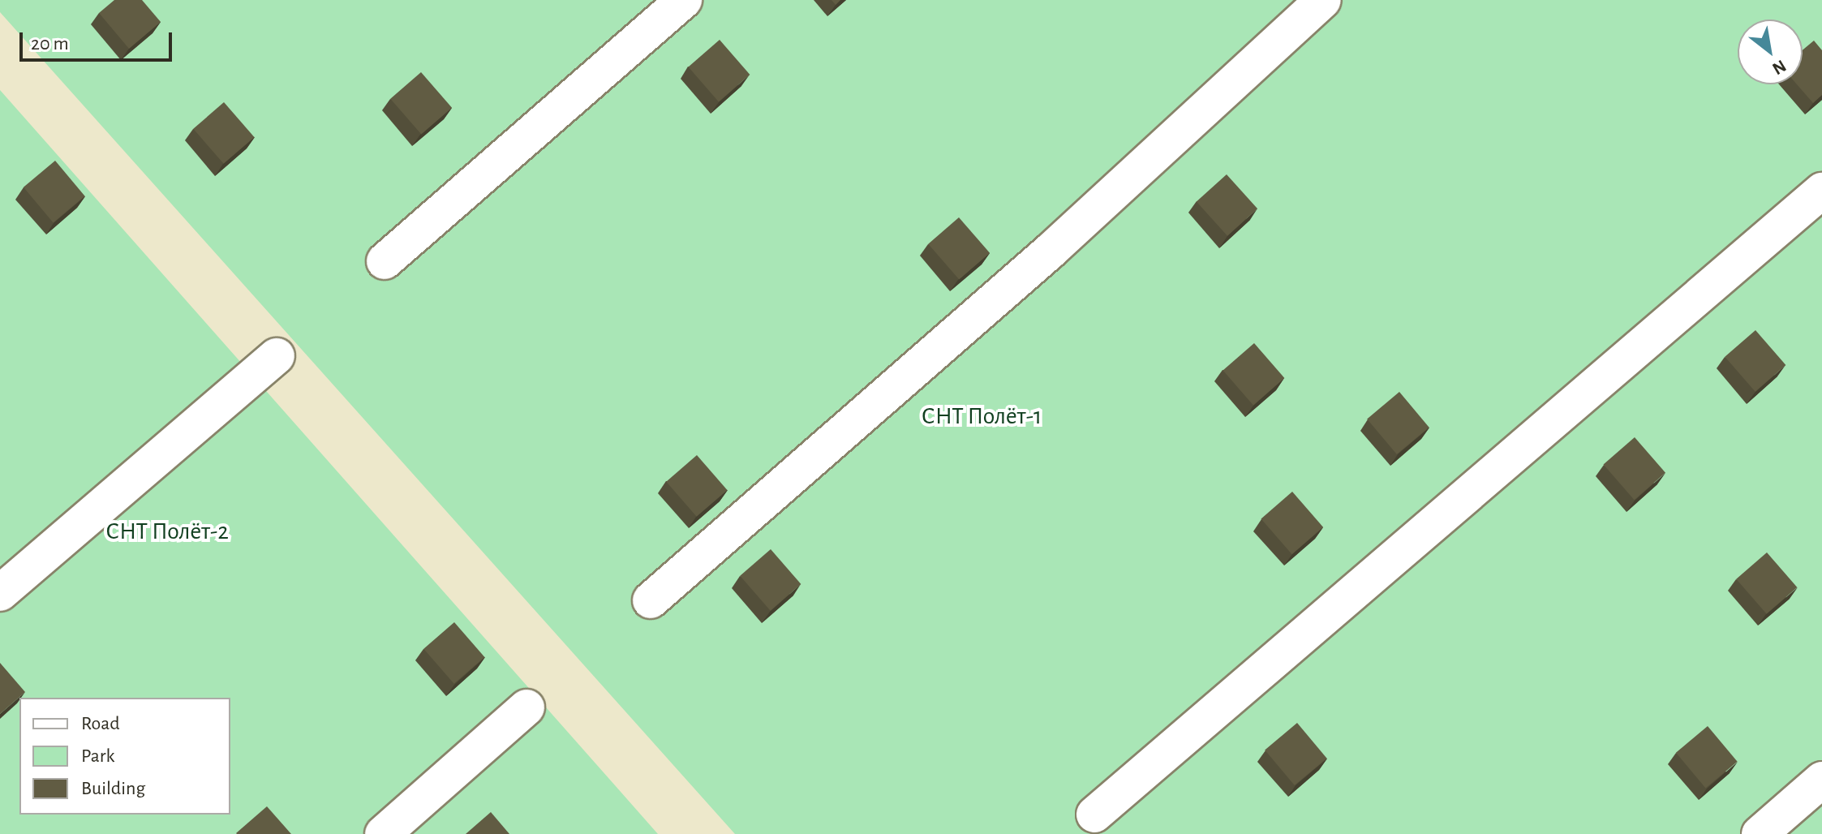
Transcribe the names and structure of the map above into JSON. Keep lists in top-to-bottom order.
{
  "parks": ["СНТ Полёт-1", "СНТ Полёт-2"],
  "legend": ["Road", "Park", "Building"],
  "scale_bar": "20 m",
  "north": "bottom right"
}
